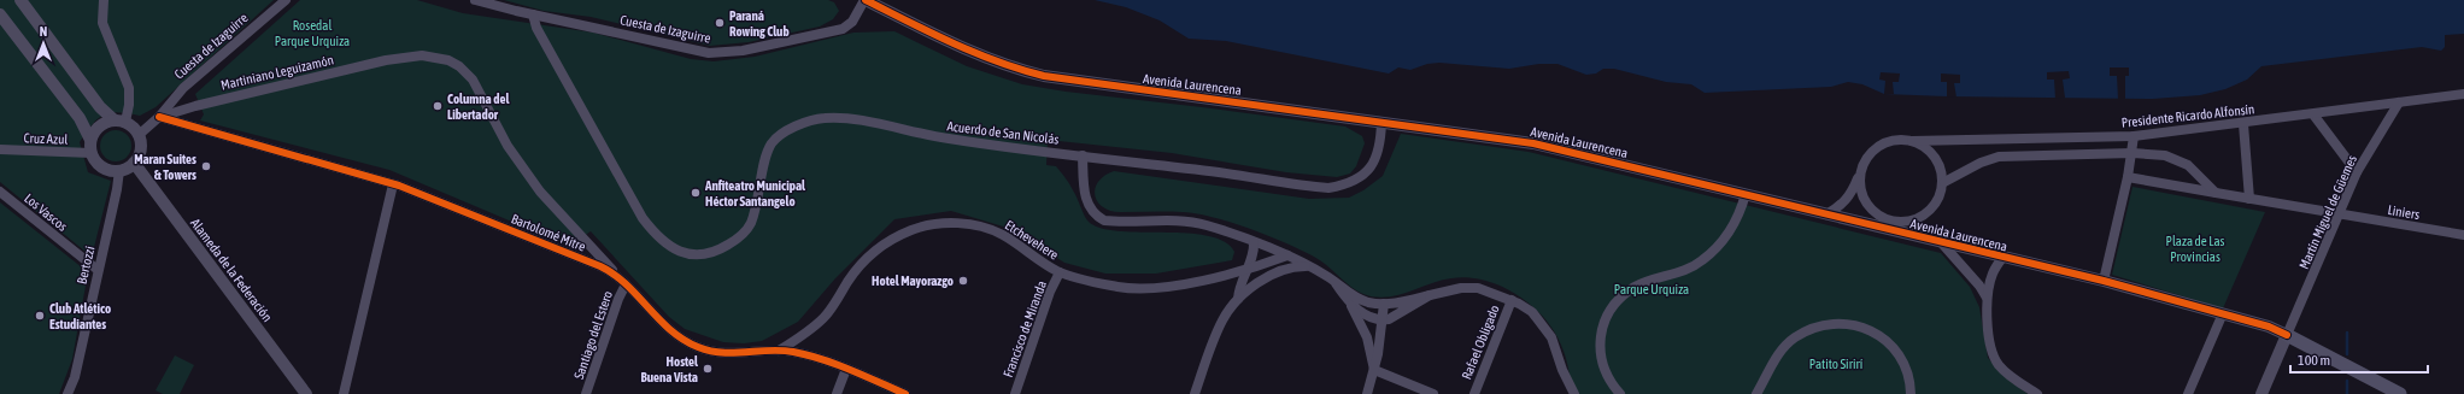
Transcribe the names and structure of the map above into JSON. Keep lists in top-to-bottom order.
{
  "streets": {
    "main road": ["Avenida Laurencena"],
    "street": [
      "Cuesta de Izaguirre",
      "Martiniano Leguizamón",
      "Presidente Ricardo Alfonsín",
      "Acuerdo de San Nicolás",
      "Cruz Azul",
      "Los Vascos",
      "Martín Miguel de Güemes",
      "Liniers",
      "Bartolomé Mitre",
      "Etchevehere",
      "Bertozzi",
      "Alameda de la Federación",
      "Francisco de Miranda",
      "Santiago del Estero",
      "Rafael Obligado"
    ]
  },
  "crossings": [
    ["Cuesta de Izaguirre", "Martiniano Leguizamón"],
    ["Cuesta de Izaguirre", "Avenida Laurencena"],
    ["Cuesta de Izaguirre", "Acuerdo de San Nicolás"],
    ["Cuesta de Izaguirre", "Cruz Azul"],
    ["Cuesta de Izaguirre", "Bartolomé Mitre"],
    ["Cuesta de Izaguirre", "Bertozzi"],
    ["Cuesta de Izaguirre", "Alameda de la Federación"],
    ["Martiniano Leguizamón", "Bartolomé Mitre"],
    ["Avenida Laurencena", "Presidente Ricardo Alfonsín"],
    ["Avenida Laurencena", "Acuerdo de San Nicolás"],
    ["Avenida Laurencena", "Martín Miguel de Güemes"],
    ["Presidente Ricardo Alfonsín", "Martín Miguel de Güemes"],
    ["Cruz Azul", "Bertozzi"],
    ["Cruz Azul", "Alameda de la Federación"],
    ["Los Vascos", "Bertozzi"],
    ["Martín Miguel de Güemes", "Liniers"],
    ["Bartolomé Mitre", "Etchevehere"],
    ["Bartolomé Mitre", "Santiago del Estero"],
    ["Etchevehere", "Francisco de Miranda"],
    ["Bertozzi", "Alameda de la Federación"]
  ],
  "parks": [
    "Rosedal Parque Urquiza",
    "Plaza de Las Provincias",
    "Parque Urquiza",
    "Patito Sirirí"
  ],
  "places": [
    "Paraná Rowing Club",
    "Columna del Libertador",
    "Maran Suites & Towers",
    "Anfiteatro Municipal Héctor Santangelo",
    "Hotel Mayorazgo",
    "Club Atlético Estudiantes",
    "Hostel Buena Vista"
  ],
  "scale_bar": "100 m",
  "north": "top"
}
